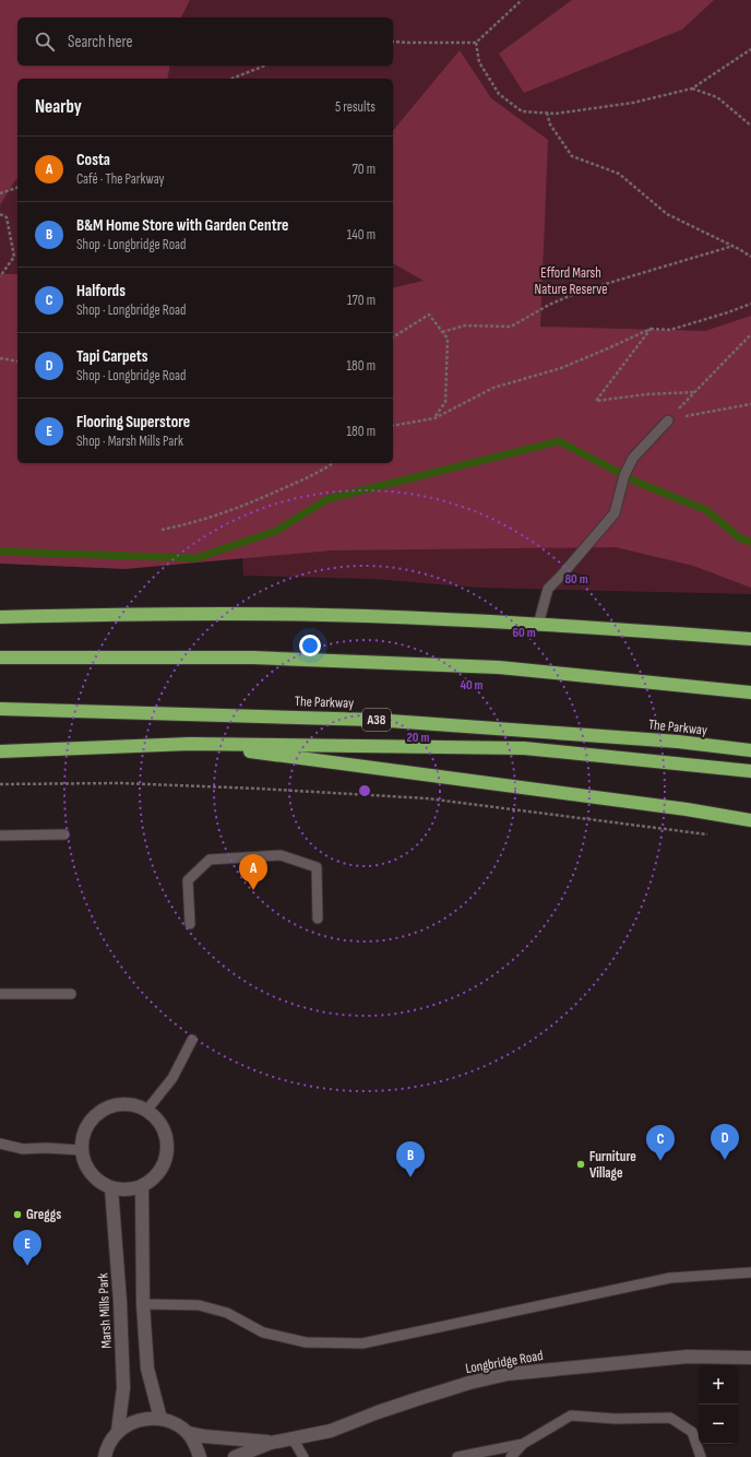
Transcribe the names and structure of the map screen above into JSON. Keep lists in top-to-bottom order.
{
  "streets": {
    "highway": ["The Parkway", "A38"],
    "street": ["Marsh Mills Park", "Longbridge Road"]
  },
  "parks": ["Efford Marsh Nature Reserve"],
  "places": ["Furniture Village", "Greggs"],
  "page": {
    "search": "Search here",
    "heading": ["Nearby", "5 results"],
    "list": [
      {
        "mark": "A",
        "name": "Costa",
        "note": "Café · The Parkway",
        "value": "70 m"
      },
      {
        "mark": "B",
        "name": "B&M Home Store with Garden Centre",
        "note": "Shop · Longbridge Road",
        "value": "140 m"
      },
      {
        "mark": "C",
        "name": "Halfords",
        "note": "Shop · Longbridge Road",
        "value": "170 m"
      },
      {
        "mark": "D",
        "name": "Tapi Carpets",
        "note": "Shop · Longbridge Road",
        "value": "180 m"
      },
      {
        "mark": "E",
        "name": "Flooring Superstore",
        "note": "Shop · Marsh Mills Park",
        "value": "180 m"
      }
    ],
    "pins": [
      "A",
      "D",
      "C",
      "B",
      "E"
    ],
    "map_buttons": ["+", "−"]
  },
  "rings": [
    "80 m",
    "60 m",
    "40 m",
    "20 m"
  ]
}
